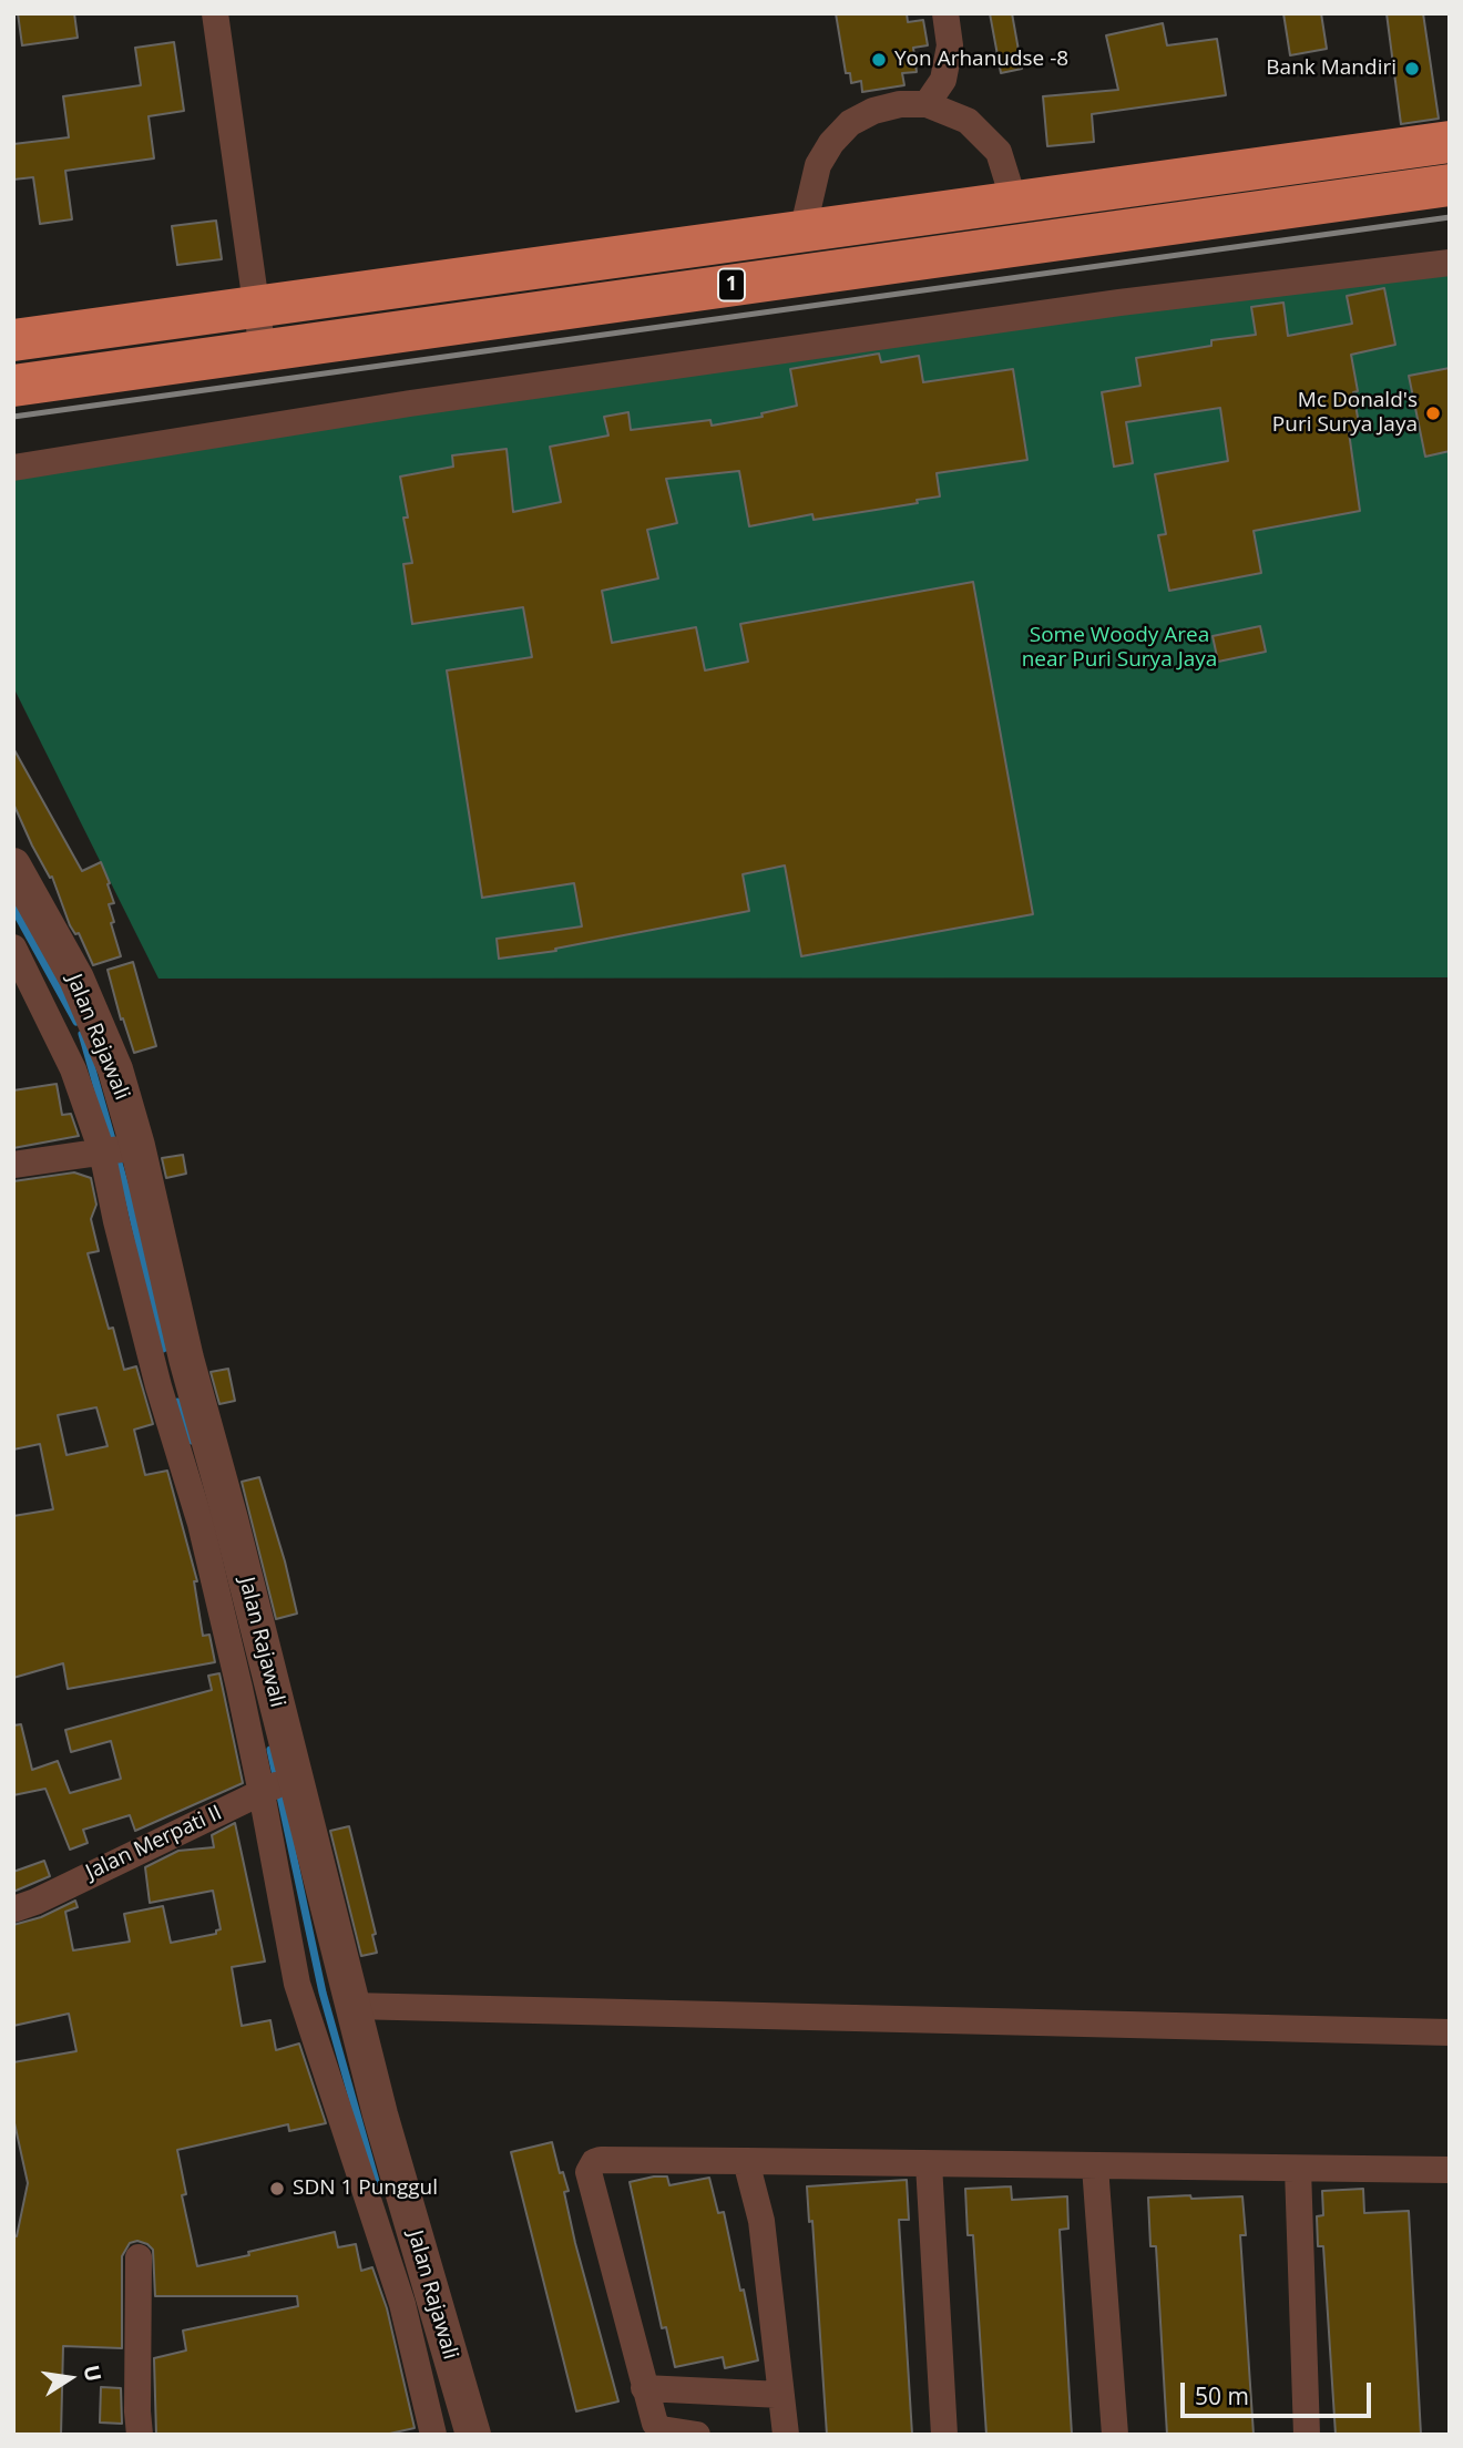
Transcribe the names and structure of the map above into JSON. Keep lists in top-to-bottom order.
{
  "streets": {
    "highway": ["1"],
    "street": ["Jalan Rajawali", "Jalan Merpati II"]
  },
  "crossings": [
    ["Jalan Rajawali", "Jalan Merpati II"]
  ],
  "parks": ["Some Woody Area near Puri Surya Jaya"],
  "places": [
    "Yon Arhanudse -8",
    "Bank Mandiri",
    "Mc Donald's Puri Surya Jaya",
    "SDN 1 Punggul"
  ],
  "scale_bar": "50 m",
  "north": "right"
}
